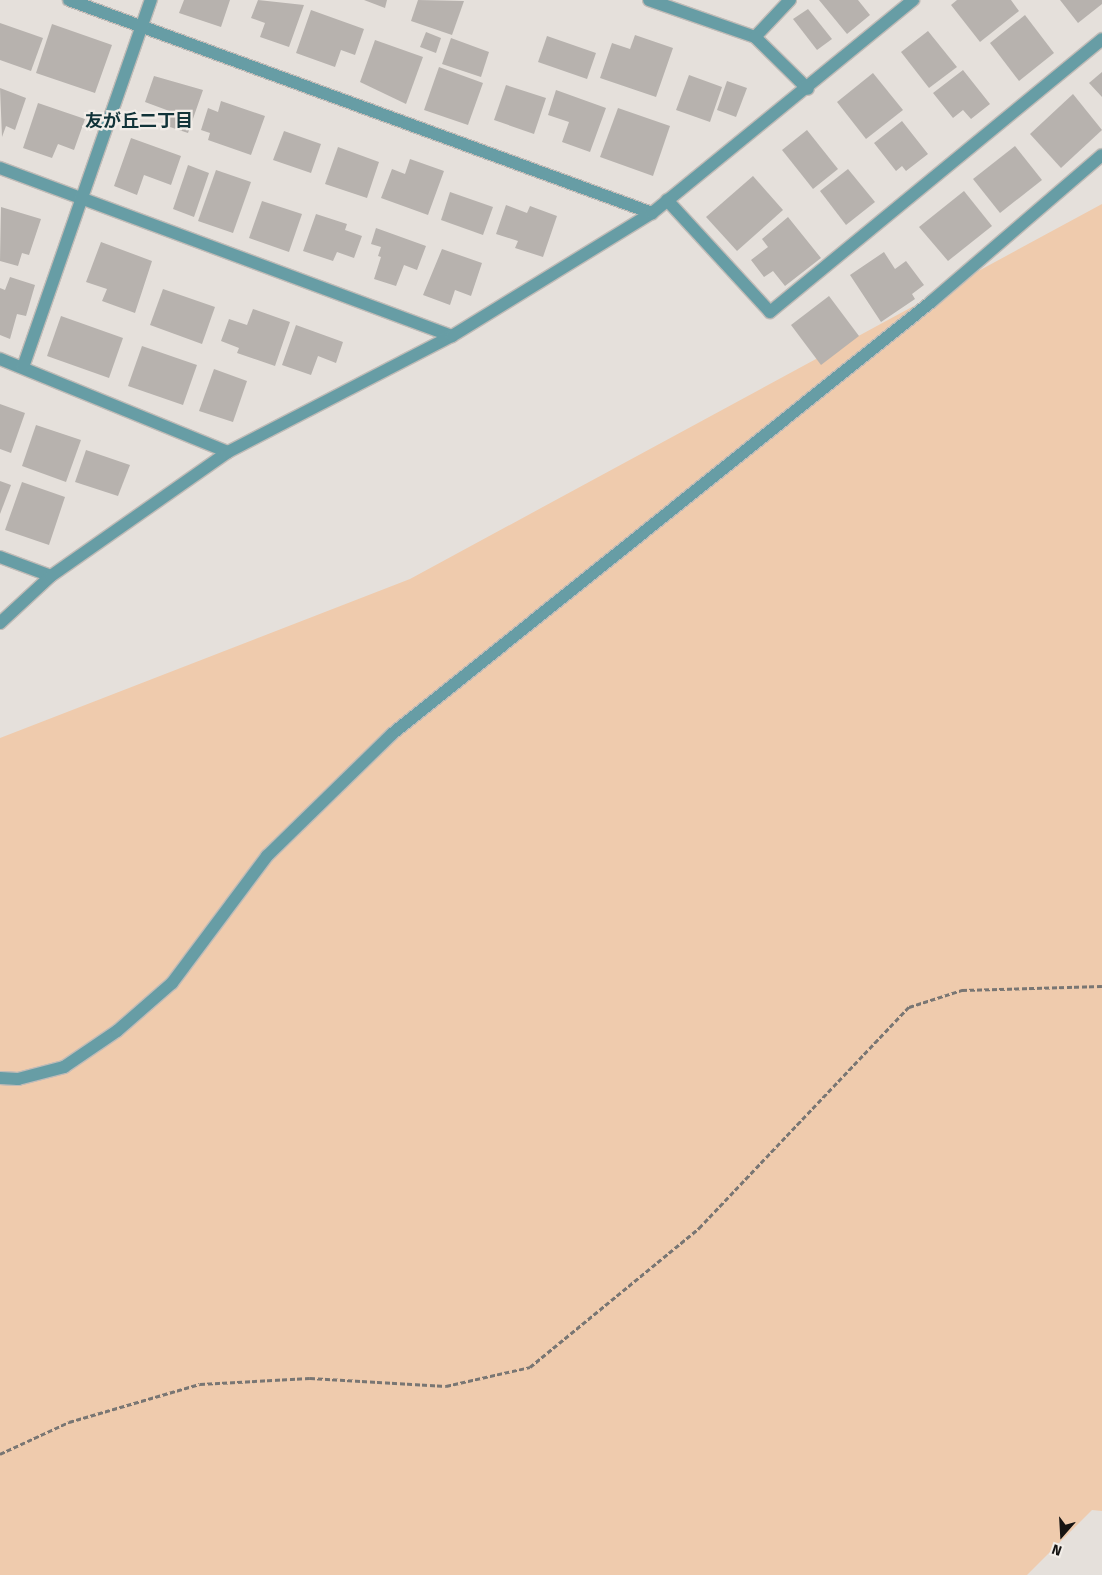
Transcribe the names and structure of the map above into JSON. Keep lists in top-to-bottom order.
{
  "districts": ["友が丘二丁目"],
  "north": "bottom"
}
